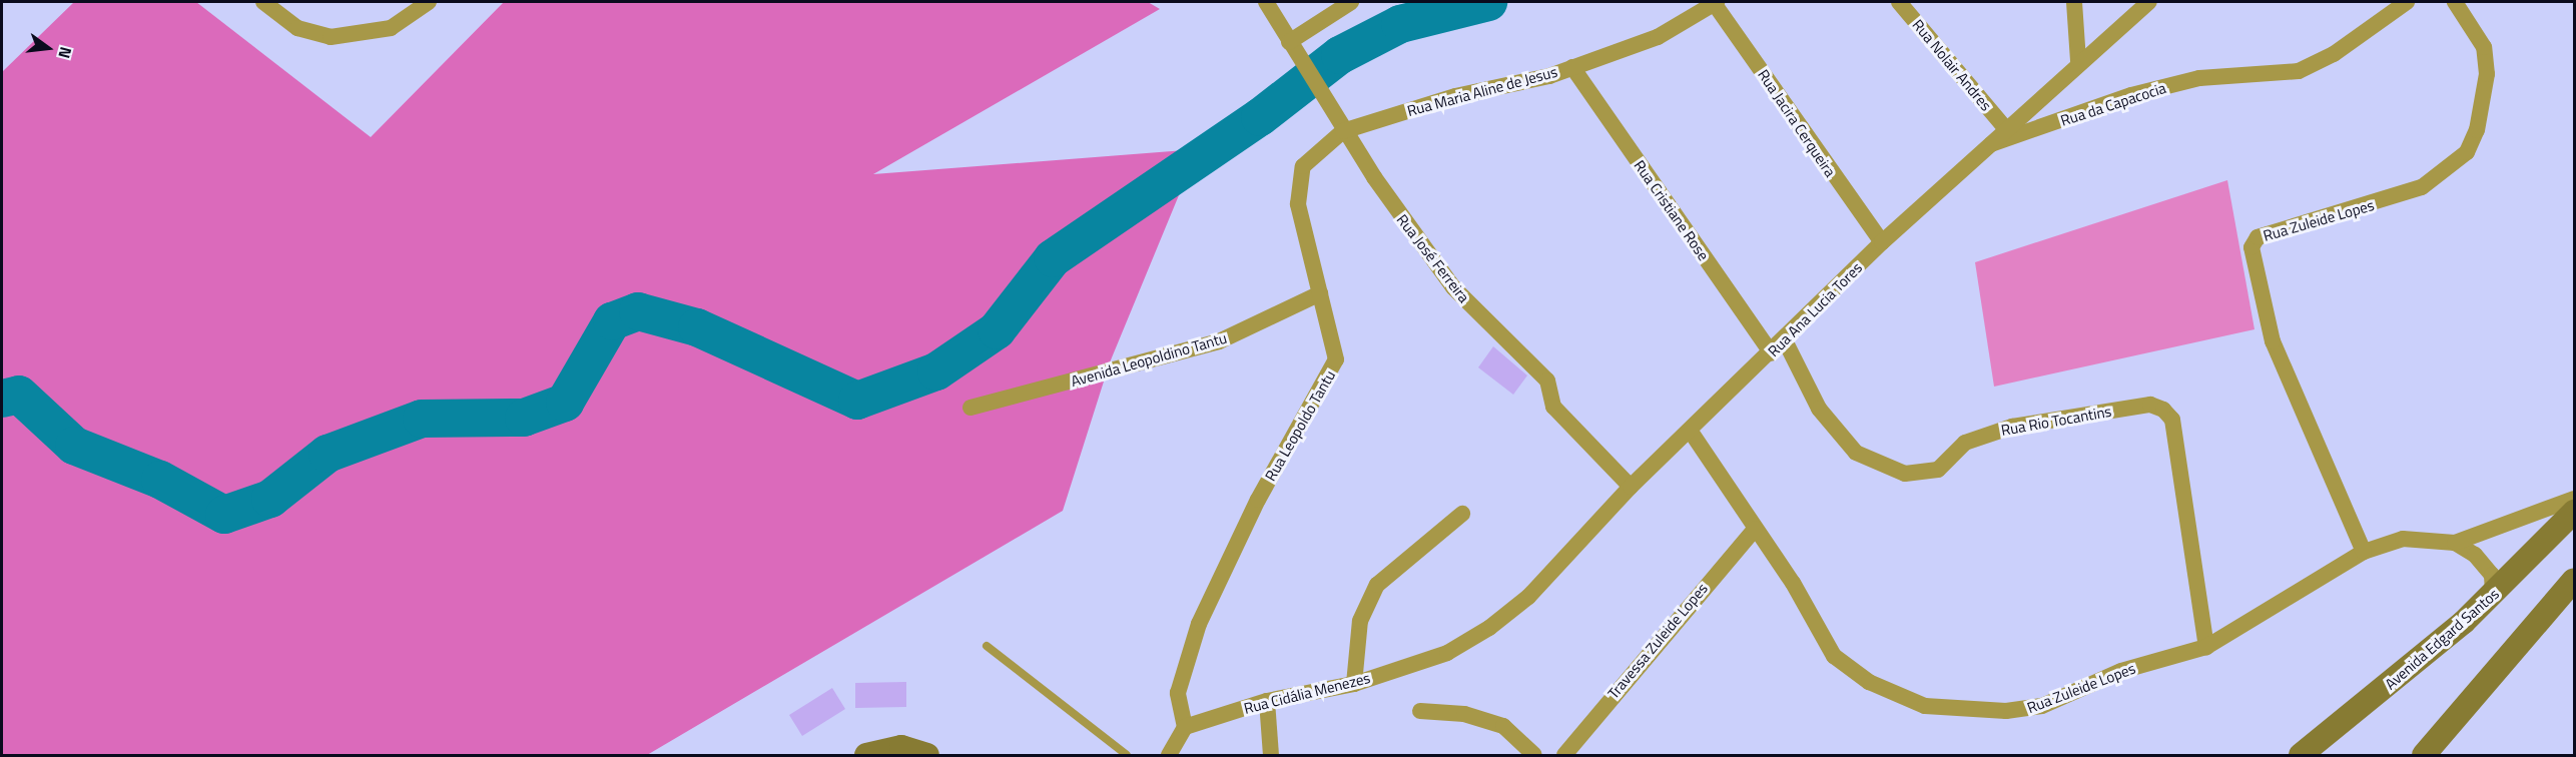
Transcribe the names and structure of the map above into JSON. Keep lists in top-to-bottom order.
{
  "streets": {
    "main road": ["Avenida Edgard Santos"],
    "street": [
      "Rua Nolair Andres",
      "Rua Maria Aline de Jesus",
      "Rua da Capacocia",
      "Rua Jacira Cerqueira",
      "Rua Cristiane Rose",
      "Rua Zuleide Lopes",
      "Rua José Ferreira",
      "Rua Ana Lucia Tores",
      "Avenida Leopoldino Tantu",
      "Rua Rio Tocantins",
      "Rua Leopoldo Tantu",
      "Travessa Zuleide Lopes",
      "Rua Cidália Menezes"
    ]
  },
  "crossings": [
    ["Rua Nolair Andres", "Rua Ana Lucia Tores"],
    ["Rua Maria Aline de Jesus", "Rua Jacira Cerqueira"],
    ["Rua Maria Aline de Jesus", "Rua Cristiane Rose"],
    ["Rua Maria Aline de Jesus", "Rua José Ferreira"],
    ["Rua Maria Aline de Jesus", "Rua Leopoldo Tantu"],
    ["Rua da Capacocia", "Rua Ana Lucia Tores"],
    ["Rua Jacira Cerqueira", "Rua Ana Lucia Tores"],
    ["Rua Cristiane Rose", "Rua Ana Lucia Tores"],
    ["Rua Zuleide Lopes", "Rua Ana Lucia Tores"],
    ["Rua Zuleide Lopes", "Rua Rio Tocantins"],
    ["Rua Zuleide Lopes", "Avenida Edgard Santos"],
    ["Rua Zuleide Lopes", "Travessa Zuleide Lopes"],
    ["Rua José Ferreira", "Rua Ana Lucia Tores"],
    ["Rua José Ferreira", "Rua Leopoldo Tantu"],
    ["Rua Ana Lucia Tores", "Rua Rio Tocantins"],
    ["Rua Ana Lucia Tores", "Rua Cidália Menezes"],
    ["Avenida Leopoldino Tantu", "Rua Leopoldo Tantu"],
    ["Rua Leopoldo Tantu", "Rua Cidália Menezes"]
  ],
  "north": "right"
}
